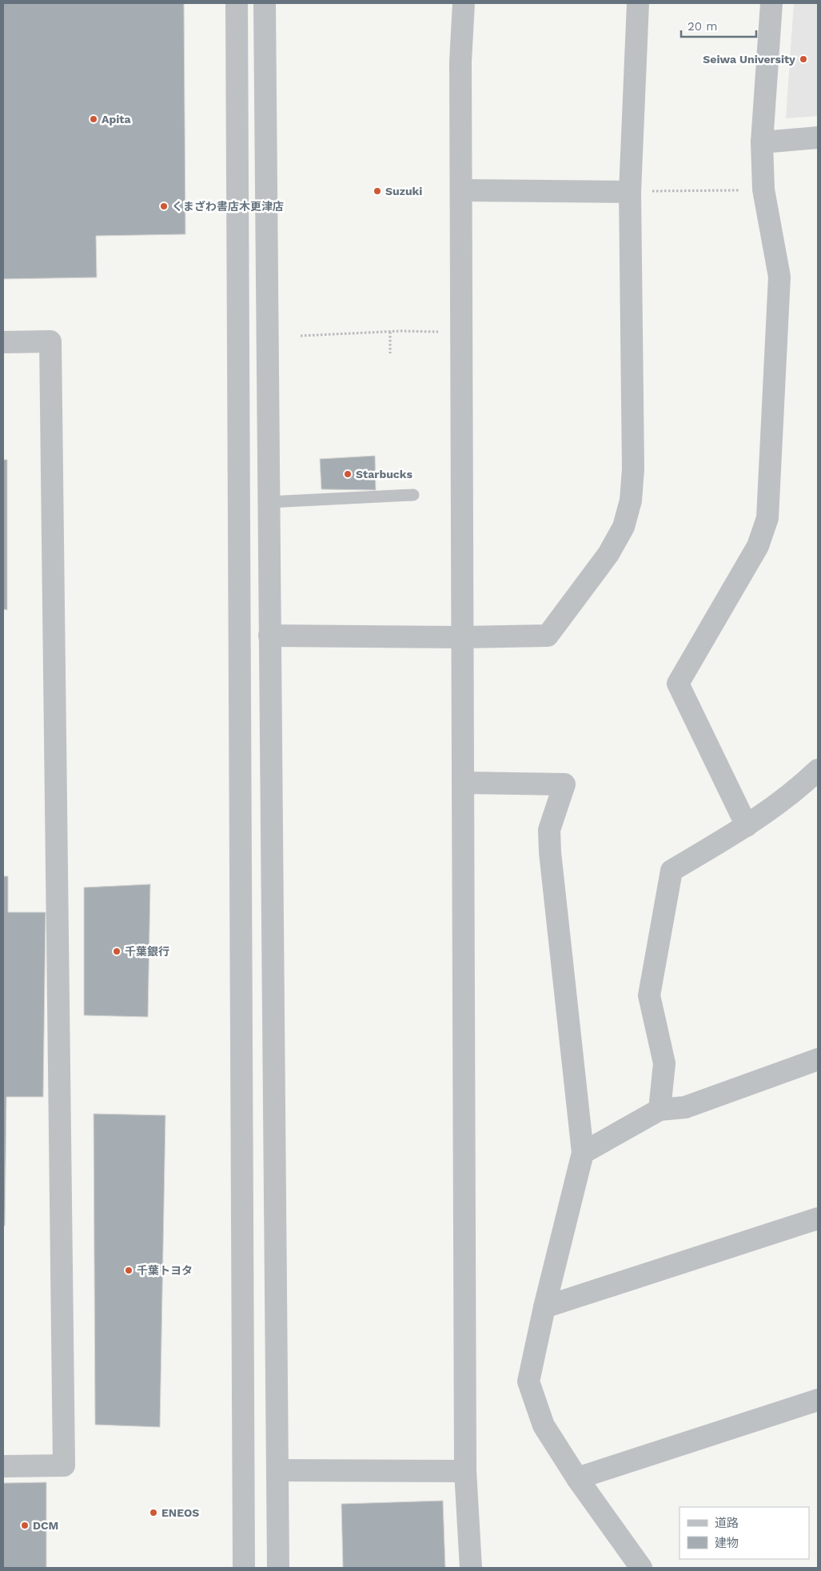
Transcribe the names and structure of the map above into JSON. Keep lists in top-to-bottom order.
{
  "places": [
    "Seiwa University",
    "Apita",
    "Suzuki",
    "くまざわ書店木更津店",
    "Starbucks",
    "千葉銀行",
    "千葉トヨタ",
    "ENEOS",
    "DCM"
  ],
  "legend": ["道路", "建物"],
  "scale_bar": "20 m"
}
